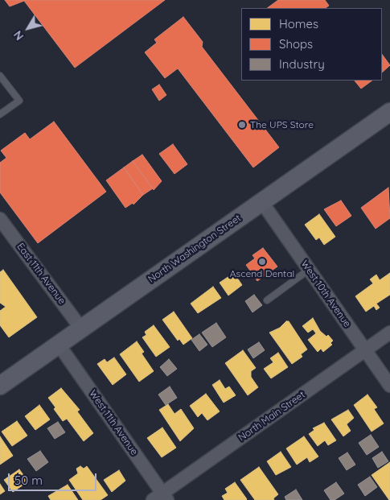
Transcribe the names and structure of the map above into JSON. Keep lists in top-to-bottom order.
{
  "streets": {
    "main road": ["North Washington Street"],
    "street": [
      "East 11th Avenue",
      "West 10th Avenue",
      "North Main Street",
      "West 11th Avenue"
    ]
  },
  "crossings": [
    ["North Washington Street", "East 11th Avenue"],
    ["North Washington Street", "West 10th Avenue"],
    ["North Washington Street", "West 11th Avenue"],
    ["West 10th Avenue", "North Main Street"],
    ["North Main Street", "West 11th Avenue"]
  ],
  "places": ["The UPS Store", "Ascend Dental"],
  "legend": ["Homes", "Shops", "Industry"],
  "scale_bar": "50 m",
  "north": "bottom left"
}
